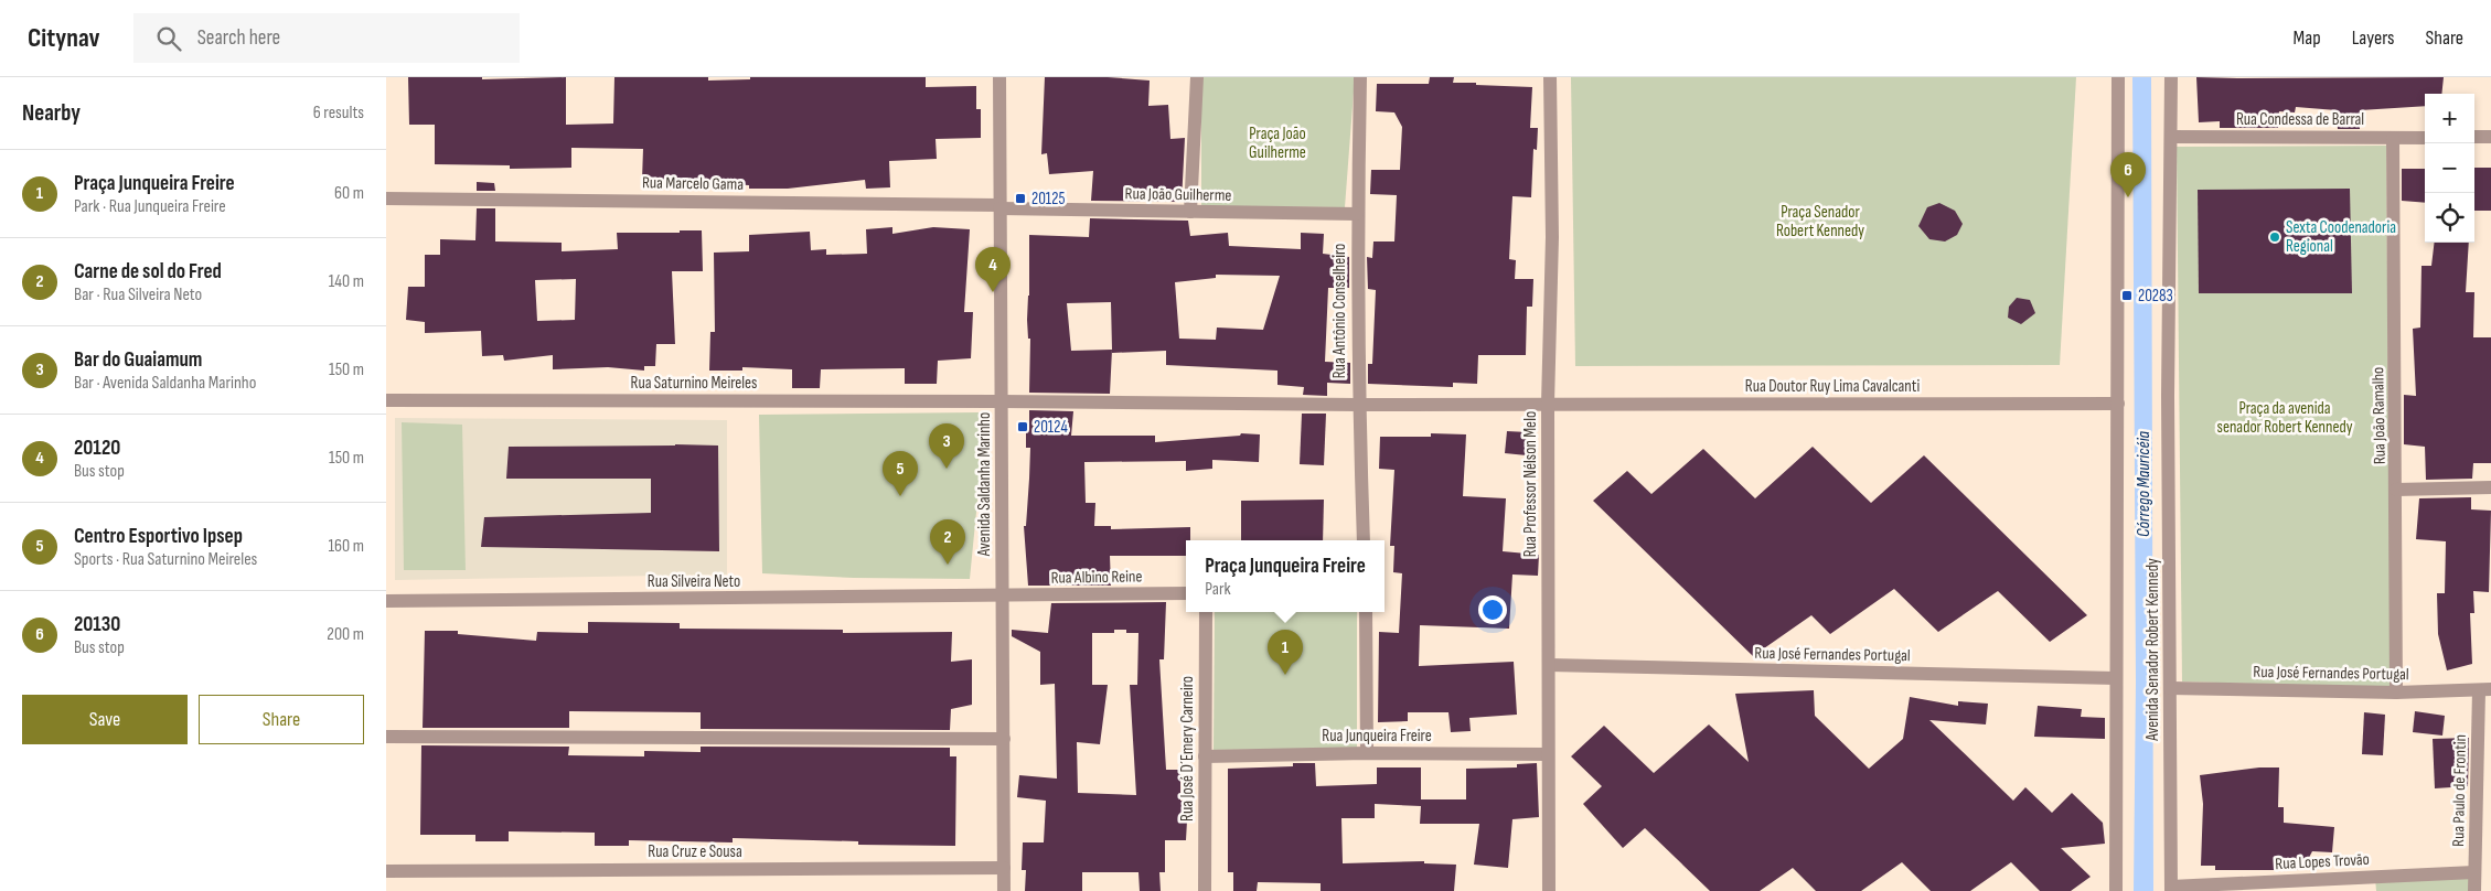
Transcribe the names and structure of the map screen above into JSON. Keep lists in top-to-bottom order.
{
  "streets": {
    "street": [
      "Rua Condessa de Barral",
      "Rua Marcelo Gama",
      "Rua João Guilherme",
      "Rua Antônio Conselheiro",
      "Rua Saturnino Meireles",
      "Rua Doutor Ruy Lima Cavalcanti",
      "Rua João Ramalho",
      "Avenida Saldanha Marinho",
      "Rua Professor Nélson Melo",
      "Rua Albino Reine",
      "Rua Silveira Neto",
      "Avenida Senador Robert Kennedy",
      "Rua José Fernandes Portugal",
      "Rua Junqueira Freire",
      "Rua José D´Emery Carneiro",
      "Rua Paulo de Frontin",
      "Rua Cruz e Sousa",
      "Rua Lopes Trovão"
    ]
  },
  "crossings": [
    ["Rua Condessa de Barral", "Rua João Ramalho"],
    ["Rua Condessa de Barral", "Avenida Senador Robert Kennedy"],
    ["Rua Marcelo Gama", "Rua João Guilherme"],
    ["Rua Marcelo Gama", "Avenida Saldanha Marinho"],
    ["Rua João Guilherme", "Rua Antônio Conselheiro"],
    ["Rua João Guilherme", "Avenida Saldanha Marinho"],
    ["Rua Antônio Conselheiro", "Rua Saturnino Meireles"],
    ["Rua Antônio Conselheiro", "Rua Doutor Ruy Lima Cavalcanti"],
    ["Rua Saturnino Meireles", "Rua Doutor Ruy Lima Cavalcanti"],
    ["Rua Saturnino Meireles", "Avenida Saldanha Marinho"],
    ["Rua Doutor Ruy Lima Cavalcanti", "Rua Professor Nélson Melo"],
    ["Rua João Ramalho", "Rua José Fernandes Portugal"],
    ["Avenida Saldanha Marinho", "Rua Albino Reine"],
    ["Avenida Saldanha Marinho", "Rua Silveira Neto"],
    ["Avenida Saldanha Marinho", "Rua Cruz e Sousa"],
    ["Rua Professor Nélson Melo", "Rua José Fernandes Portugal"],
    ["Rua Professor Nélson Melo", "Rua Junqueira Freire"],
    ["Rua Albino Reine", "Rua Silveira Neto"],
    ["Avenida Senador Robert Kennedy", "Rua José Fernandes Portugal"],
    ["Avenida Senador Robert Kennedy", "Rua Lopes Trovão"],
    ["Rua José Fernandes Portugal", "Rua Paulo de Frontin"],
    ["Rua Junqueira Freire", "Rua José D´Emery Carneiro"],
    ["Rua Paulo de Frontin", "Rua Lopes Trovão"]
  ],
  "water": ["Córrego Mauricéia"],
  "parks": ["Praça João Guilherme", "Praça Senador Robert Kennedy", "Praça da avenida senador Robert Kennedy"],
  "places": {
    "transit": ["20125", "20283", "20124"],
    "other": ["Sexta Coodenadoria Regional"]
  },
  "page": {
    "header": "Citynav",
    "search": "Search here",
    "nav": ["Map", "Layers", "Share"],
    "heading": ["Nearby", "6 results"],
    "map_buttons": ["+", "−"],
    "list": [
      {
        "mark": "1",
        "name": "Praça Junqueira Freire",
        "note": "Park · Rua Junqueira Freire",
        "value": "60 m"
      },
      {
        "mark": "2",
        "name": "Carne de sol do Fred",
        "note": "Bar · Rua Silveira Neto",
        "value": "140 m"
      },
      {
        "mark": "3",
        "name": "Bar do Guaiamum",
        "note": "Bar · Avenida Saldanha Marinho",
        "value": "150 m"
      },
      {
        "mark": "4",
        "name": "20120",
        "note": "Bus stop",
        "value": "150 m"
      },
      {
        "mark": "5",
        "name": "Centro Esportivo Ipsep",
        "note": "Sports · Rua Saturnino Meireles",
        "value": "160 m"
      },
      {
        "mark": "6",
        "name": "20130",
        "note": "Bus stop",
        "value": "200 m"
      }
    ],
    "pins": [
      "6",
      "4",
      "3",
      "5",
      "2",
      "1"
    ],
    "popup": ["Praça Junqueira Freire", "Park"],
    "buttons": ["Save", "Share"]
  }
}
